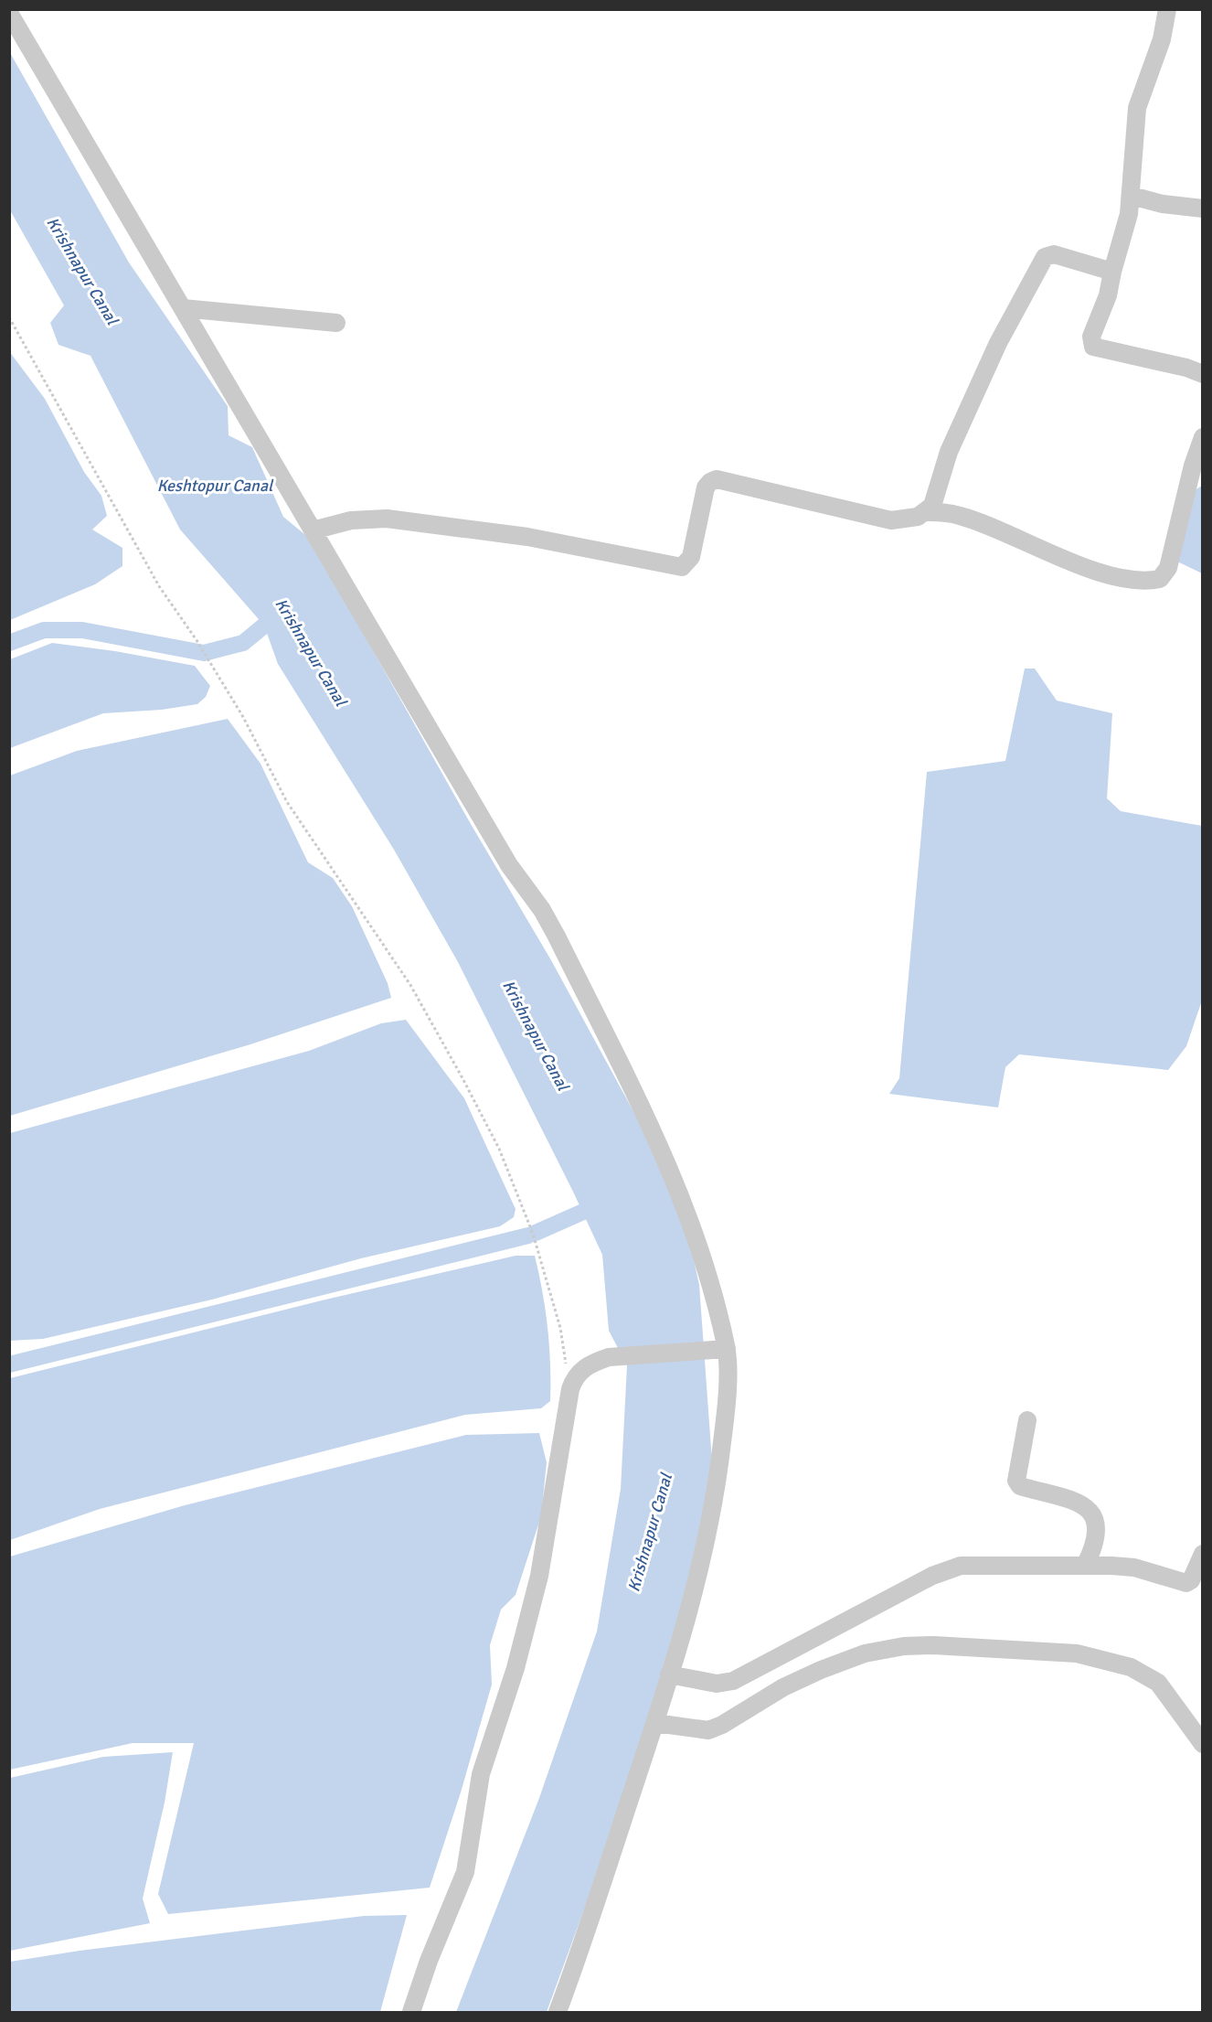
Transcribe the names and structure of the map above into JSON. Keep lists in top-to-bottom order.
{
  "water": ["Krishnapur Canal", "Keshtopur Canal"]
}
